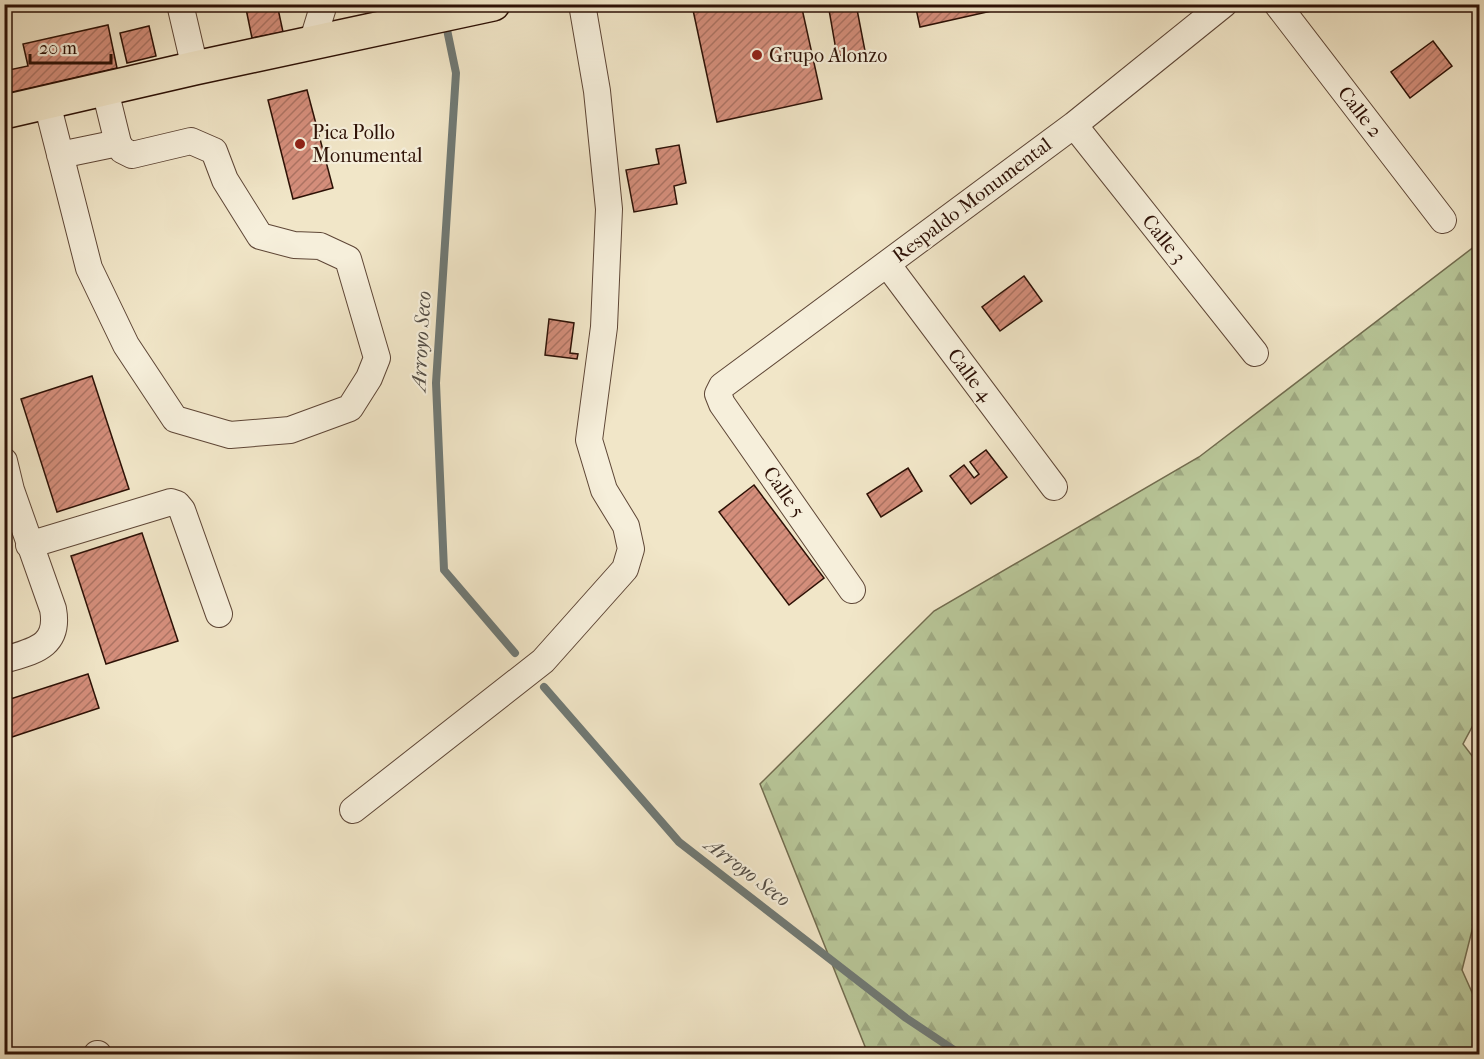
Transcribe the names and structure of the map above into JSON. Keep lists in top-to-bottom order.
{
  "streets": {
    "street": [
      "Calle 2",
      "Respaldo Monumental",
      "Calle 3",
      "Calle 4",
      "Calle 5"
    ]
  },
  "crossings": [
    ["Respaldo Monumental", "Calle 3"],
    ["Respaldo Monumental", "Calle 4"],
    ["Respaldo Monumental", "Calle 5"]
  ],
  "water": ["Arroyo Seco"],
  "places": ["Grupo Alonzo", "Pica Pollo Monumental"],
  "scale_bar": "20 m"
}
